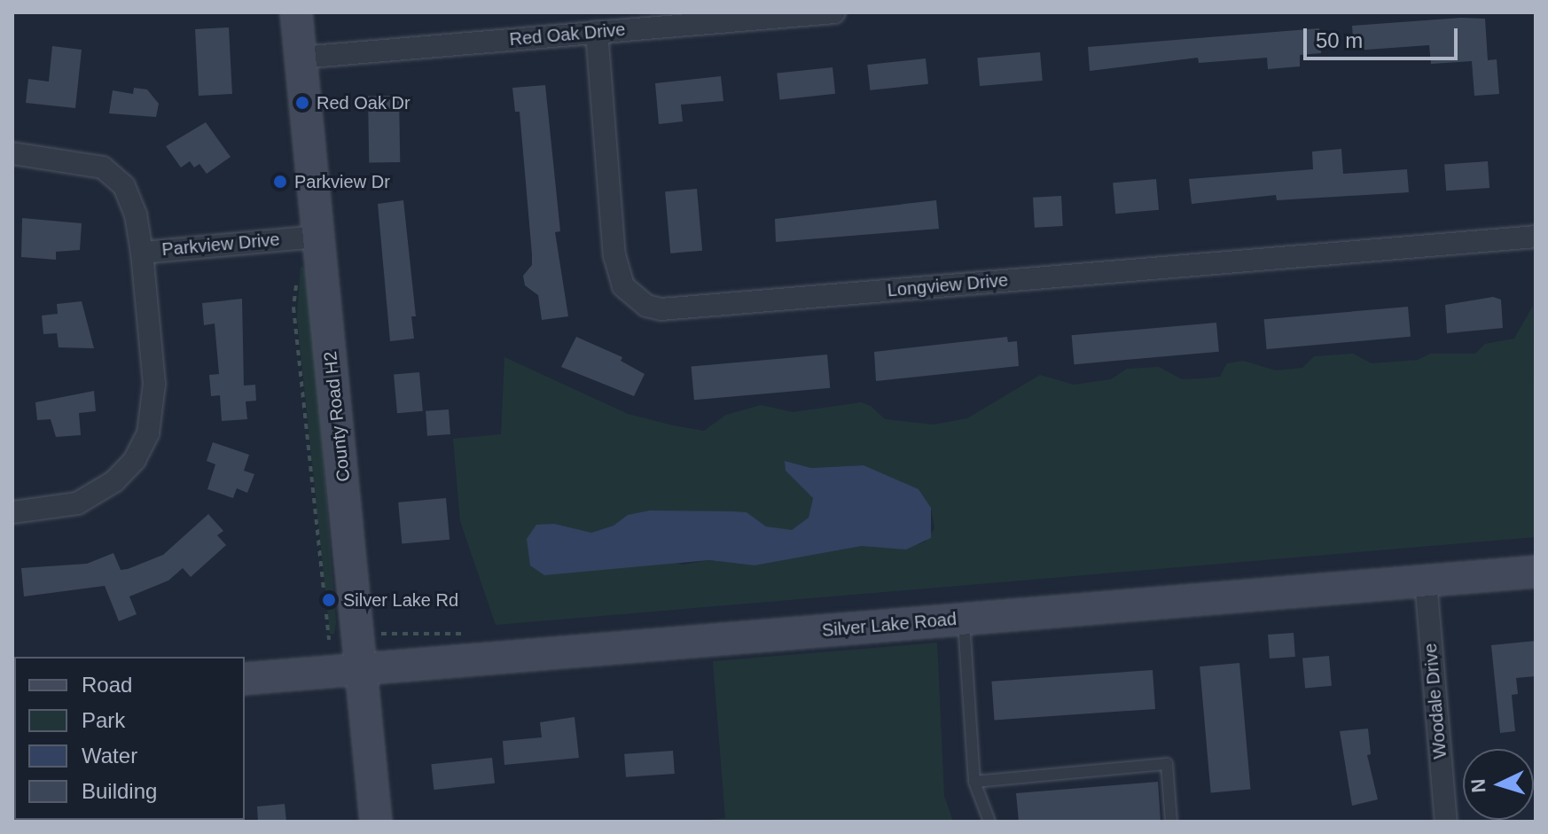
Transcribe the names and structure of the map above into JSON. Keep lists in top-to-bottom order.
{
  "streets": {
    "main road": ["County Road H2", "Silver Lake Road"],
    "street": [
      "Red Oak Drive",
      "Parkview Drive",
      "Longview Drive",
      "Woodale Drive"
    ]
  },
  "crossings": [
    ["Red Oak Drive", "Longview Drive"],
    ["Red Oak Drive", "County Road H2"],
    ["Parkview Drive", "County Road H2"],
    ["County Road H2", "Silver Lake Road"],
    ["Silver Lake Road", "Woodale Drive"]
  ],
  "places": ["Red Oak Dr", "Parkview Dr", "Silver Lake Rd"],
  "legend": [
    "Road",
    "Park",
    "Water",
    "Building"
  ],
  "scale_bar": "50 m",
  "north": "left"
}
